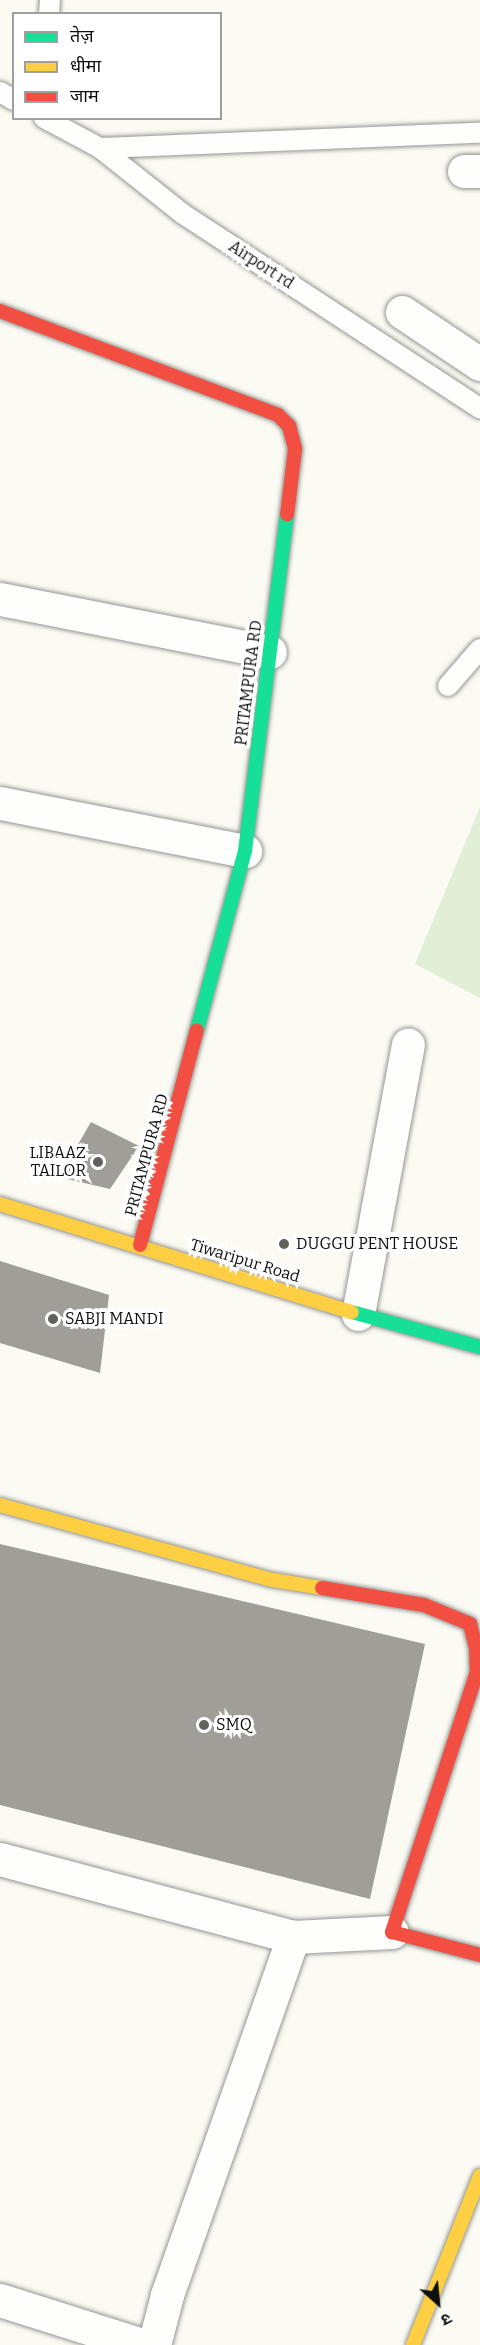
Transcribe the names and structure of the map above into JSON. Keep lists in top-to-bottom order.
{
  "streets": {
    "street": ["PRITAMPURA RD", "Tiwaripur Road"],
    "lane": ["Airport rd"]
  },
  "crossings": [
    ["PRITAMPURA RD", "Tiwaripur Road"]
  ],
  "places": [
    "LIBAAZ TAILOR",
    "DUGGU PENT HOUSE",
    "SABJI MANDI",
    "SMQ"
  ],
  "legend": ["तेज़", "धीमा", "जाम"],
  "north": "bottom right"
}
